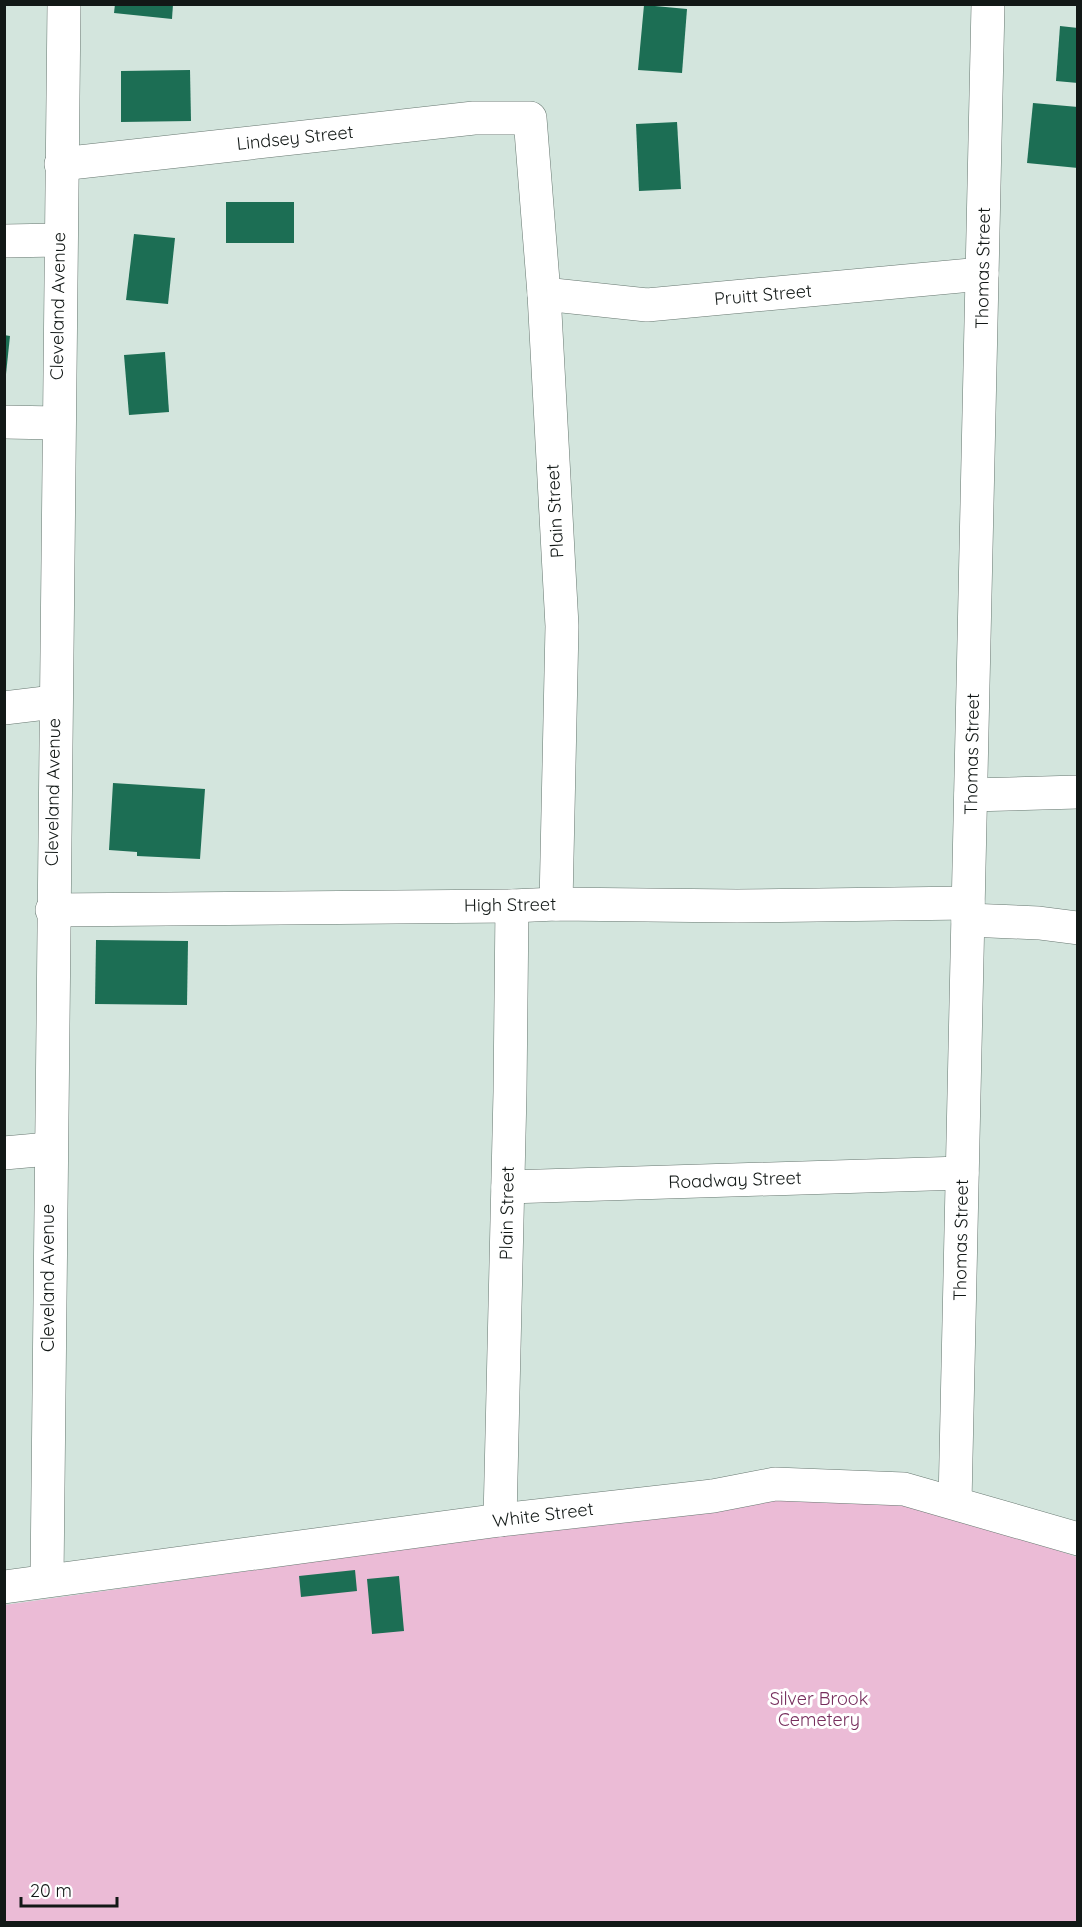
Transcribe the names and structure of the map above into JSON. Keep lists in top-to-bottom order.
{
  "streets": {
    "street": [
      "Lindsey Street",
      "Thomas Street",
      "Pruitt Street",
      "Cleveland Avenue",
      "Plain Street",
      "High Street",
      "Roadway Street",
      "White Street"
    ]
  },
  "crossings": [
    ["Lindsey Street", "Cleveland Avenue"],
    ["Lindsey Street", "Plain Street"],
    ["Thomas Street", "Pruitt Street"],
    ["Thomas Street", "High Street"],
    ["Thomas Street", "Roadway Street"],
    ["Thomas Street", "White Street"],
    ["Pruitt Street", "Plain Street"],
    ["Cleveland Avenue", "High Street"],
    ["Cleveland Avenue", "White Street"],
    ["Plain Street", "High Street"],
    ["Plain Street", "Roadway Street"],
    ["Plain Street", "White Street"]
  ],
  "parks": ["Silver Brook Cemetery"],
  "scale_bar": "20 m"
}
